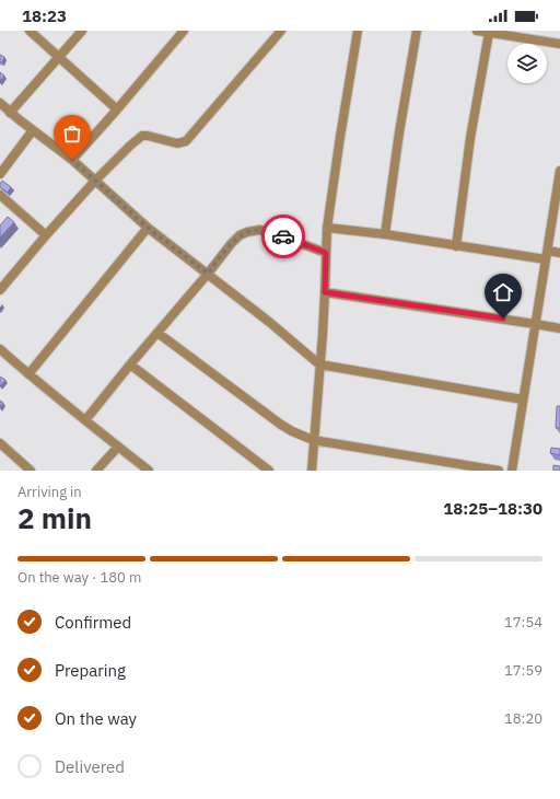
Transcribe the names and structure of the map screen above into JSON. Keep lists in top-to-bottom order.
{
  "page": {
    "status": "18:23",
    "heading": ["2 min", "Arriving in", "18:25–18:30"],
    "bar": "On the way · 180 m",
    "list": [
      ["Confirmed", "17:54"],
      ["Preparing", "17:59"],
      ["On the way", "18:20"],
      "Delivered"
    ]
  }
}
